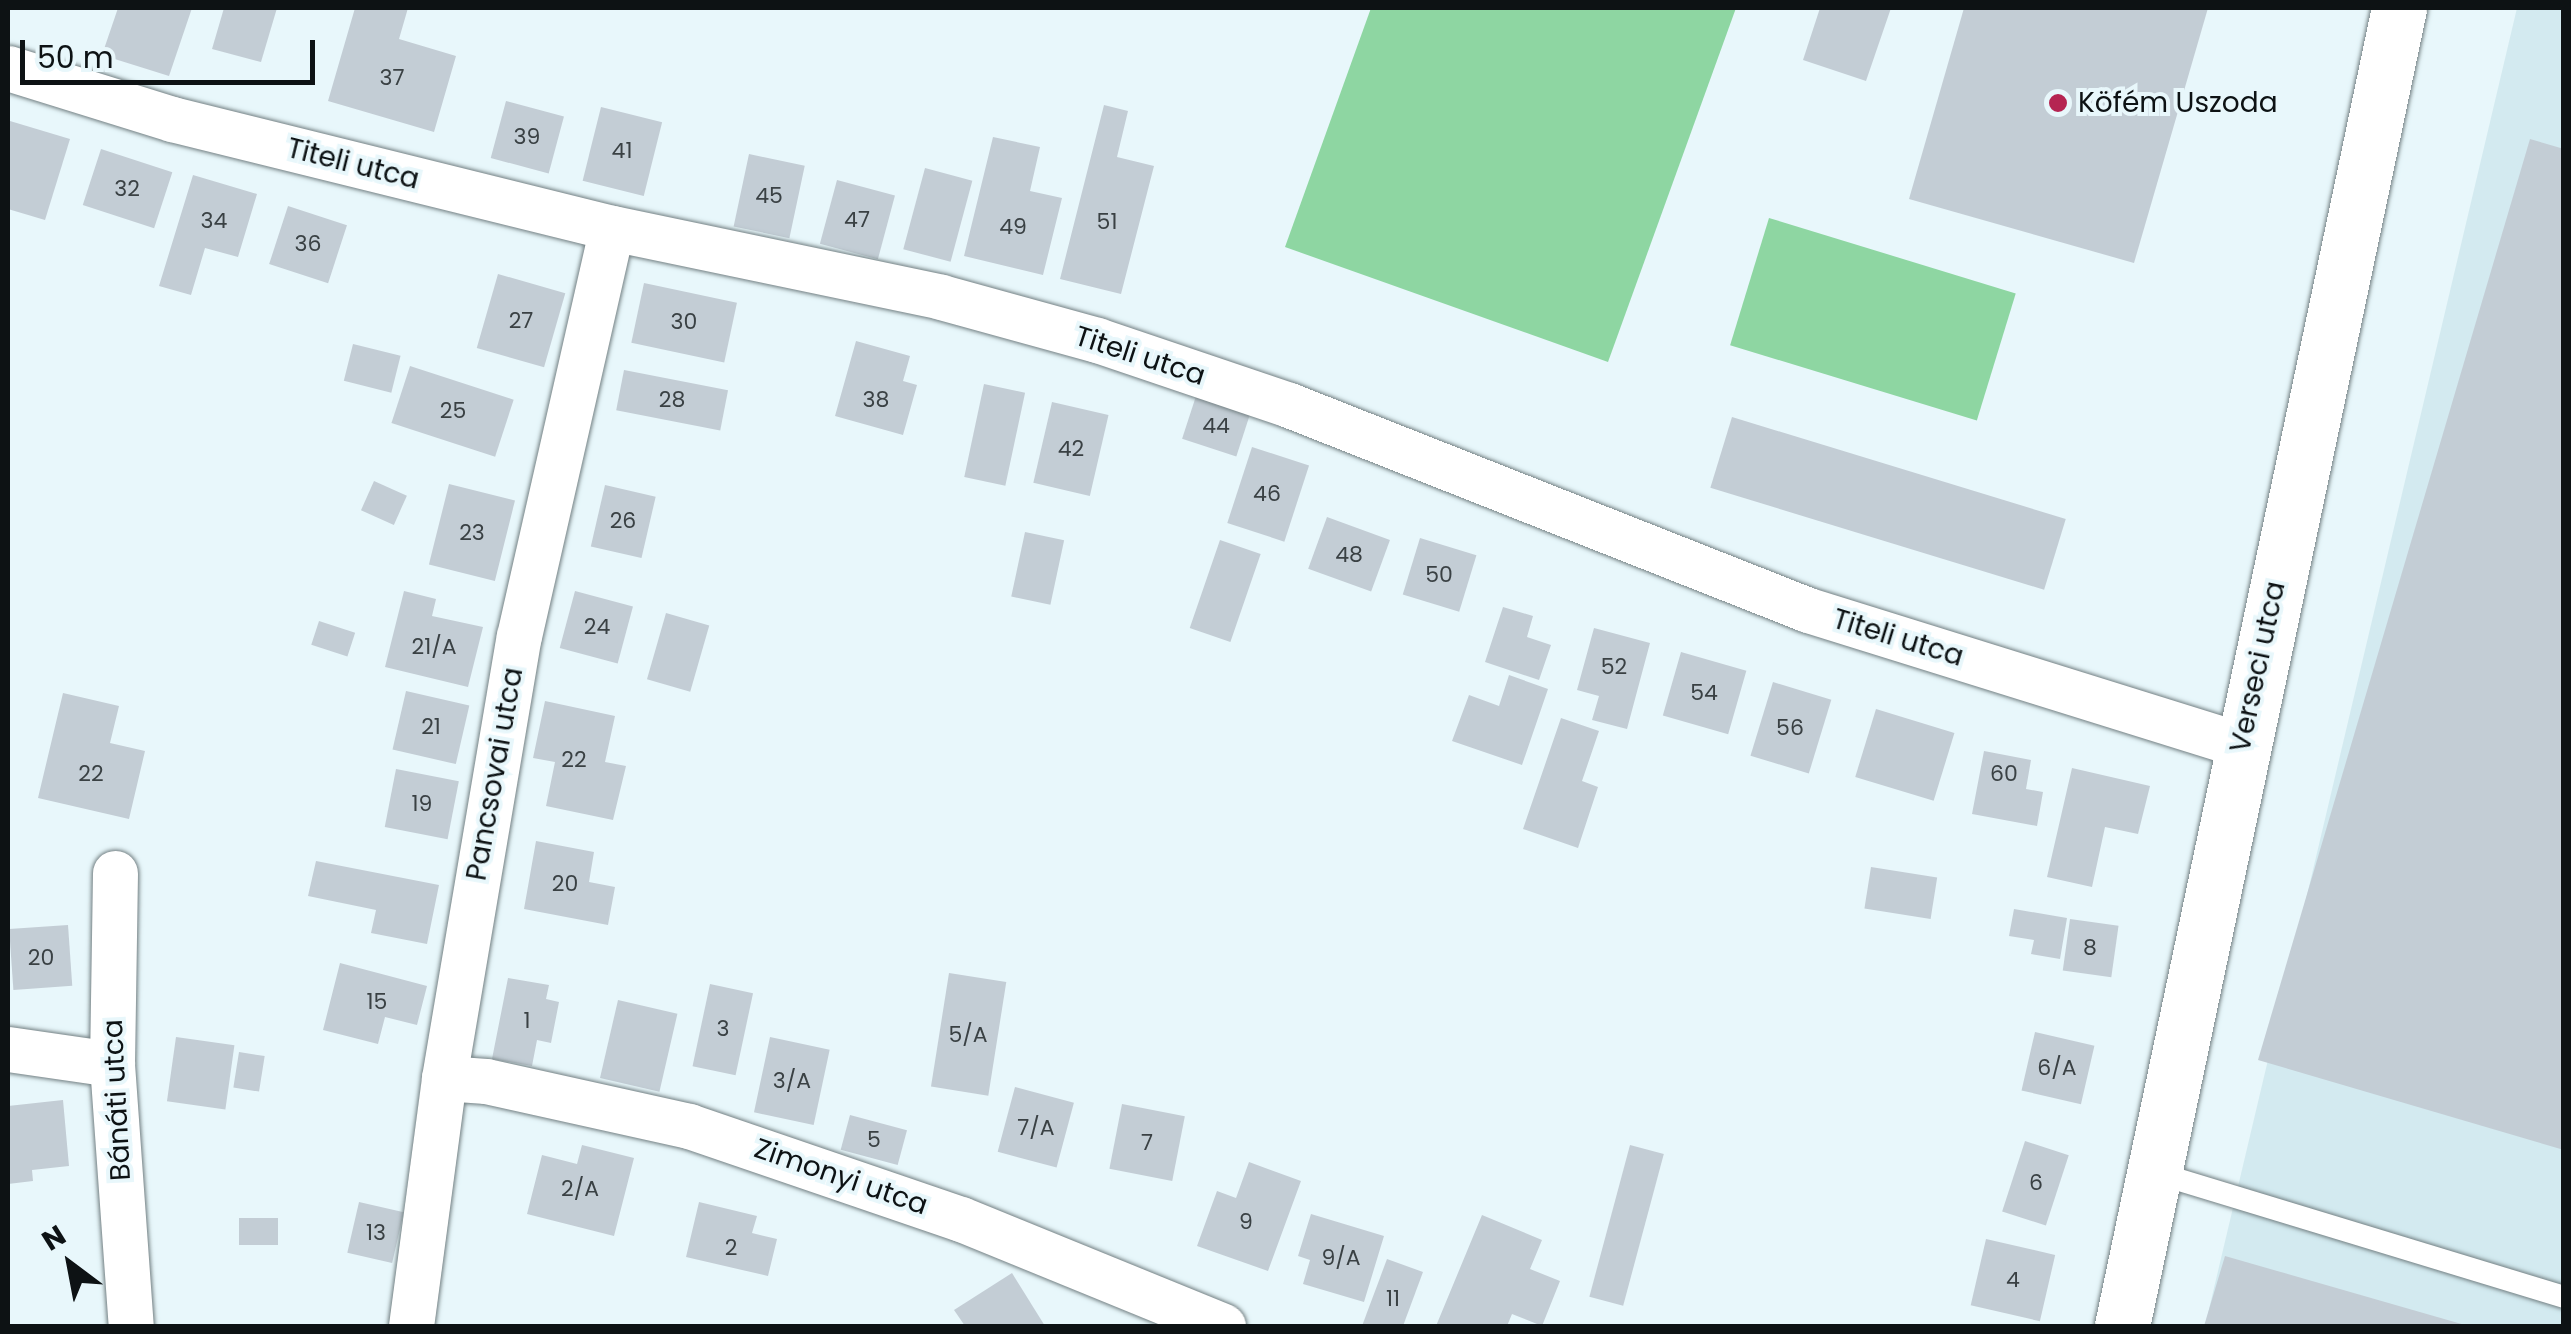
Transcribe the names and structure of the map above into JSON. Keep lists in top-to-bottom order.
{
  "streets": {
    "street": [
      "Titeli utca",
      "Verseci utca",
      "Pancsovai utca",
      "Bánáti utca",
      "Zimonyi utca"
    ]
  },
  "crossings": [
    ["Titeli utca", "Verseci utca"],
    ["Titeli utca", "Pancsovai utca"],
    ["Pancsovai utca", "Zimonyi utca"]
  ],
  "places": ["Köfém Uszoda"],
  "house_numbers": [
    "37",
    "39",
    "41",
    "32",
    "45",
    "47",
    "34",
    "51",
    "49",
    "36",
    "27",
    "30",
    "28",
    "38",
    "25",
    "44",
    "42",
    "46",
    "26",
    "23",
    "48",
    "50",
    "24",
    "21/A",
    "52",
    "54",
    "21",
    "56",
    "22",
    "22",
    "60",
    "19",
    "20",
    "8",
    "20",
    "15",
    "1",
    "3",
    "5/A",
    "6/A",
    "3/A",
    "7/A",
    "5",
    "7",
    "6",
    "2/A",
    "9",
    "13",
    "2",
    "9/A",
    "4",
    "11"
  ],
  "scale_bar": "50 m",
  "north": "top left"
}
